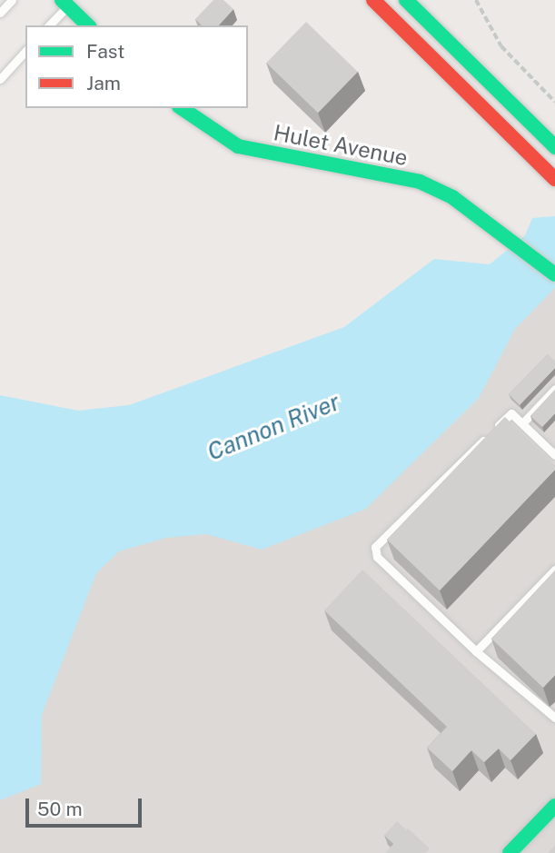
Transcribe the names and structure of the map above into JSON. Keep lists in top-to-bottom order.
{
  "streets": {
    "main road": ["Hulet Avenue"]
  },
  "water": ["Cannon River"],
  "legend": ["Fast", "Jam"],
  "scale_bar": "50 m"
}
